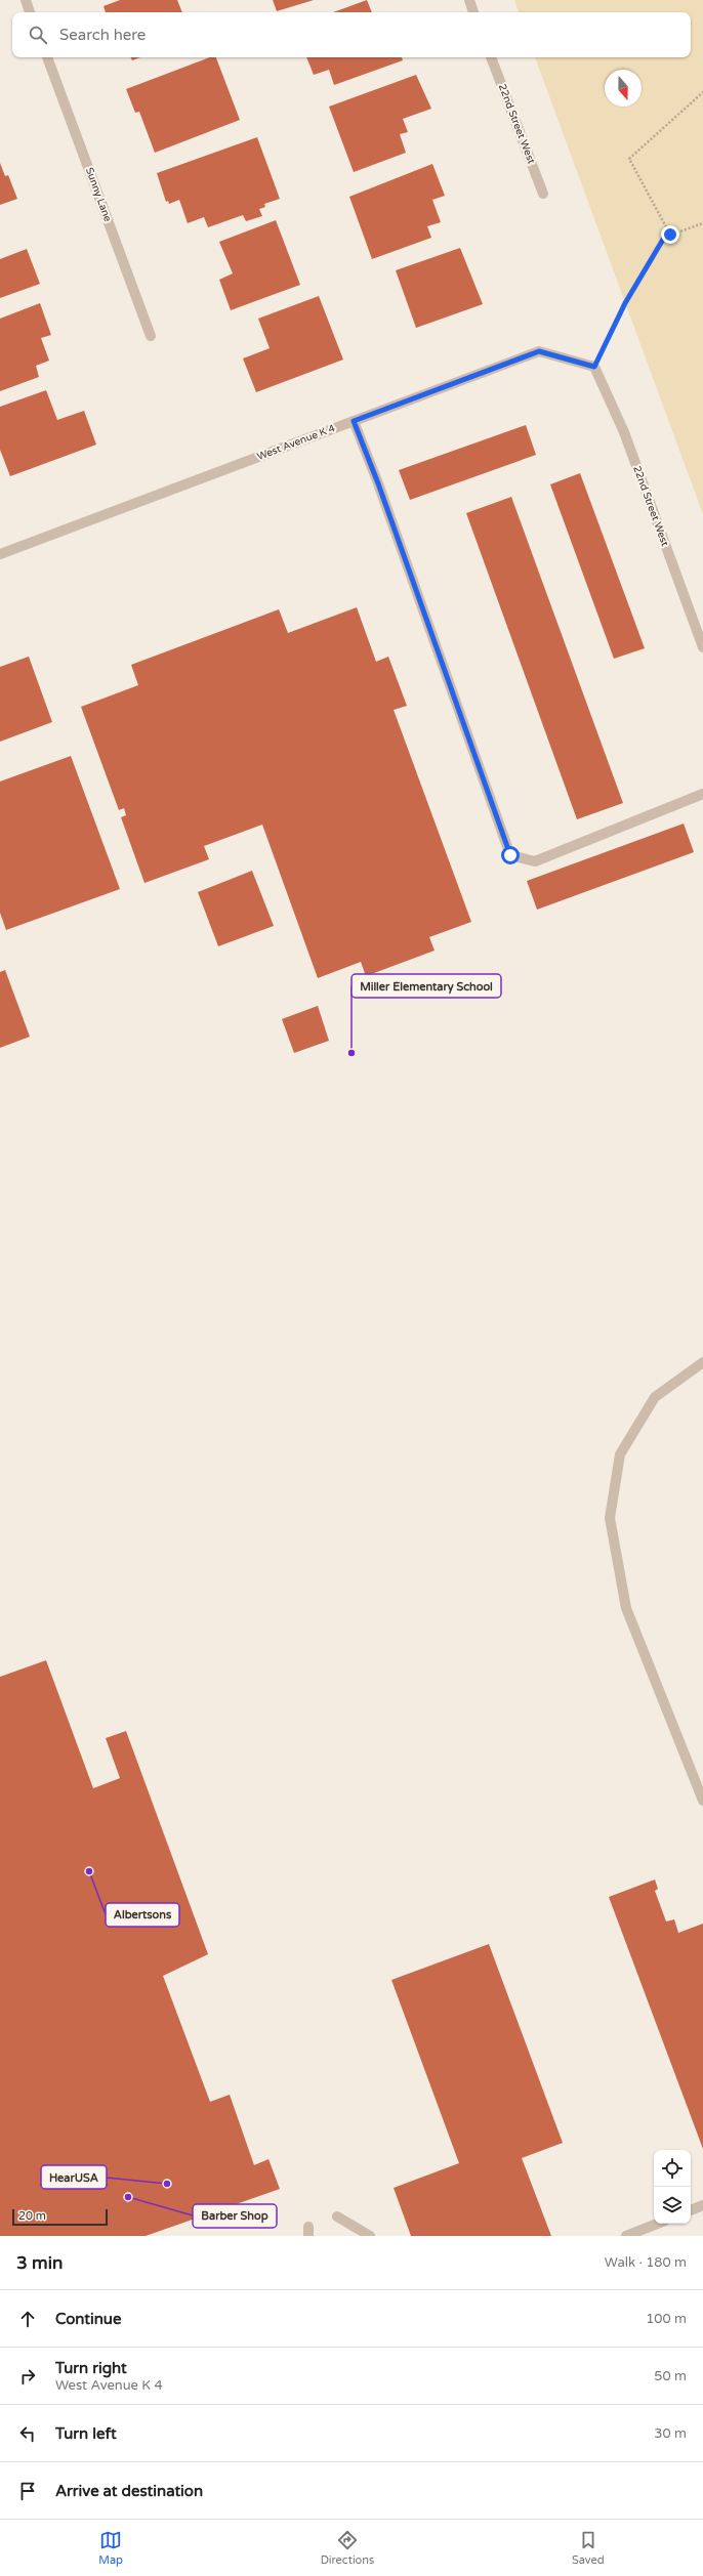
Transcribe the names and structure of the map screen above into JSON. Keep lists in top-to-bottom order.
{
  "streets": {
    "street": ["22nd Street West", "Sunny Lane", "West Avenue K 4"]
  },
  "crossings": [
    ["22nd Street West", "West Avenue K 4"]
  ],
  "places": [
    "Miller Elementary School",
    "Albertsons",
    "HearUSA",
    "Barber Shop"
  ],
  "scale_bar": "20 m",
  "north": "bottom",
  "page": {
    "search": "Search here",
    "scale": "20 m",
    "heading": ["3 min", "Walk · 180 m"],
    "list": [
      ["Continue", "100 m"],
      ["Turn right", "West Avenue K 4", "50 m"],
      ["Turn left", "30 m"],
      "Arrive at destination"
    ],
    "nav": ["Map", "Directions", "Saved"]
  }
}
